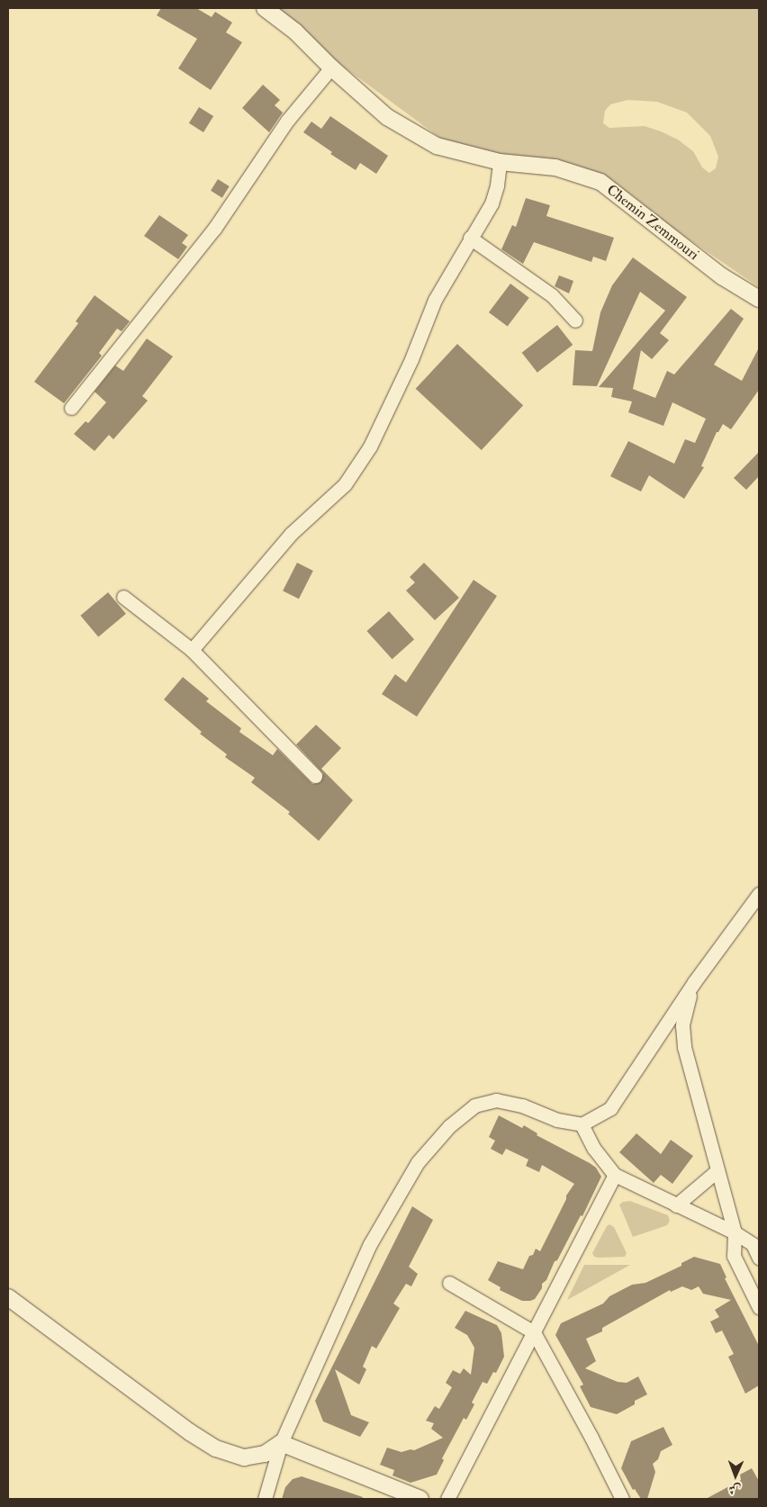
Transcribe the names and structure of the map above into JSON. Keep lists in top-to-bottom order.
{
  "streets": {
    "street": ["Chemin Zemmouri"]
  },
  "north": "bottom"
}
